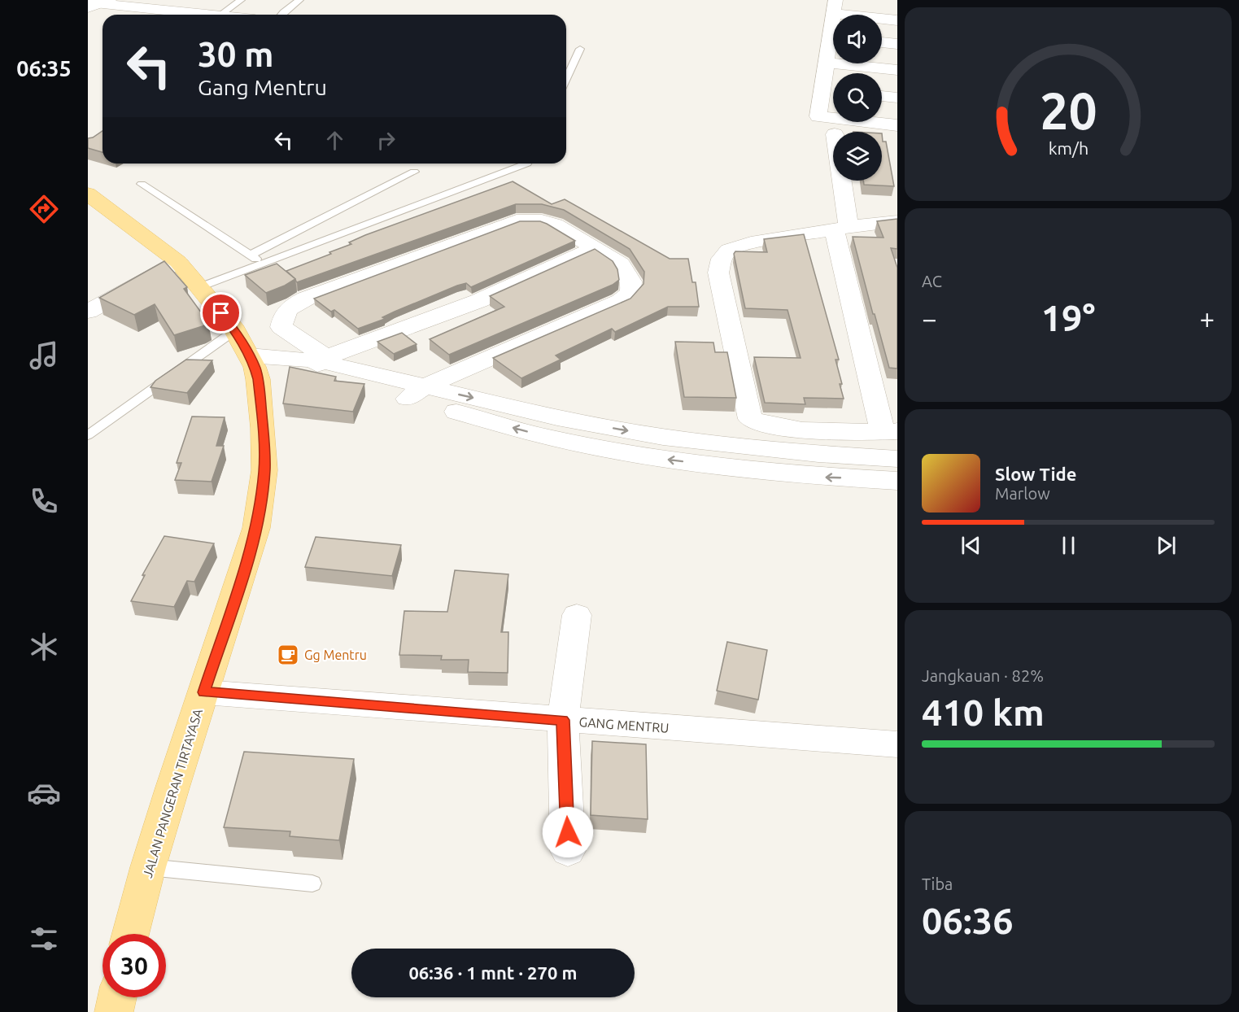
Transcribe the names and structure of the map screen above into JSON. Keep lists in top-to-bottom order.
{
  "streets": {
    "main road": ["JALAN PANGERAN TIRTAYASA"],
    "street": ["GANG MENTRU"]
  },
  "crossings": [
    ["GANG MENTRU", "JALAN PANGERAN TIRTAYASA"]
  ],
  "places": {
    "cafe": ["Gg Mentru"]
  },
  "page": {
    "tabs": "06:35",
    "turn": ["30 m", "Gang Mentru"],
    "tile": [
      "AC",
      ["Jangkauan · 82%", "410 km"],
      ["Tiba", "06:36"]
    ],
    "heat": ["−", "19°", "+"],
    "song": ["Slow Tide", "Marlow"],
    "limit": "30",
    "trip": "06:36 · 1 mnt · 270 m",
    "gauge": ["20", "km/h"]
  }
}
